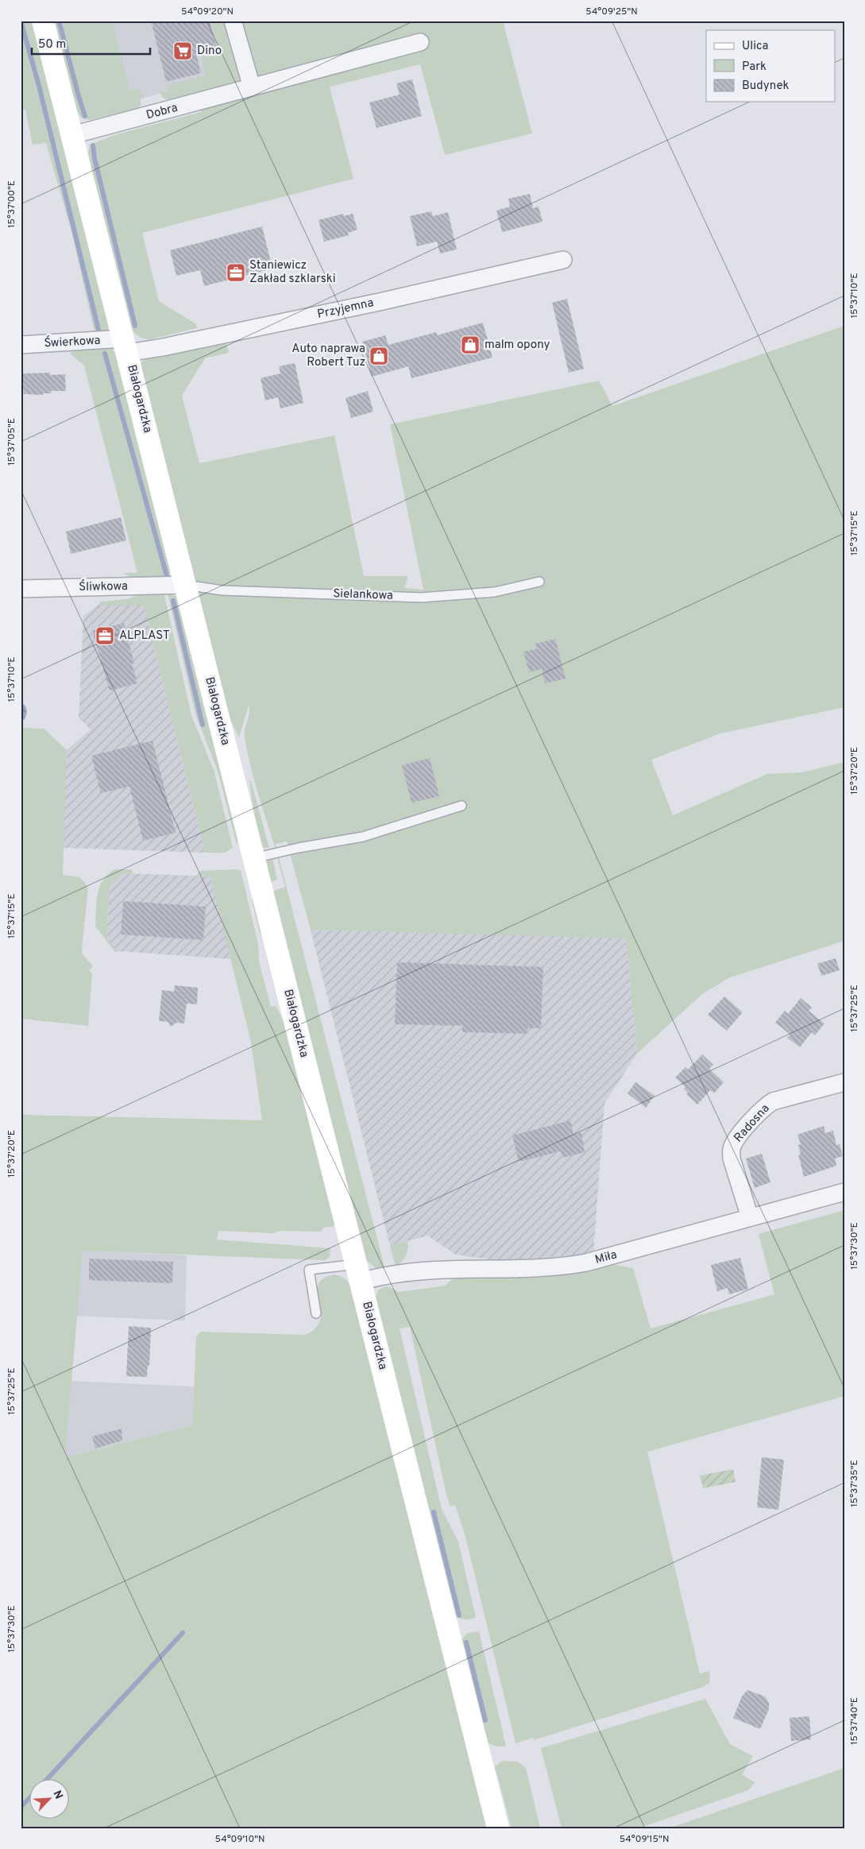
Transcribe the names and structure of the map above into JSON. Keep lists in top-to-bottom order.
{
  "streets": {
    "main road": ["Białogardzka"],
    "street": [
      "Dobra",
      "Przyjemna",
      "Świerkowa",
      "Śliwkowa",
      "Radosna",
      "Miła"
    ],
    "lane": ["Sielankowa"]
  },
  "crossings": [
    ["Dobra", "Białogardzka"],
    ["Przyjemna", "Świerkowa"],
    ["Przyjemna", "Białogardzka"],
    ["Świerkowa", "Białogardzka"],
    ["Białogardzka", "Śliwkowa"],
    ["Białogardzka", "Sielankowa"],
    ["Białogardzka", "Miła"],
    ["Śliwkowa", "Sielankowa"],
    ["Radosna", "Miła"]
  ],
  "places": {
    "supermarket": ["Dino"],
    "office": ["Staniewicz Zakład szklarski", "ALPLAST"],
    "shop": ["malm opony", "Auto naprawa Robert Tuz"]
  },
  "legend": ["Ulica", "Park", "Budynek"],
  "scale_bar": "50 m",
  "north": "top right",
  "coordinates": [
    "54°09'20\"N",
    "54°09'25\"N",
    "15°37'00\"E",
    "15°37'10\"E",
    "15°37'05\"E",
    "15°37'15\"E",
    "15°37'20\"E",
    "15°37'25\"E",
    "15°37'30\"E",
    "15°37'35\"E",
    "15°37'40\"E",
    "54°09'10\"N",
    "54°09'15\"N"
  ]
}
